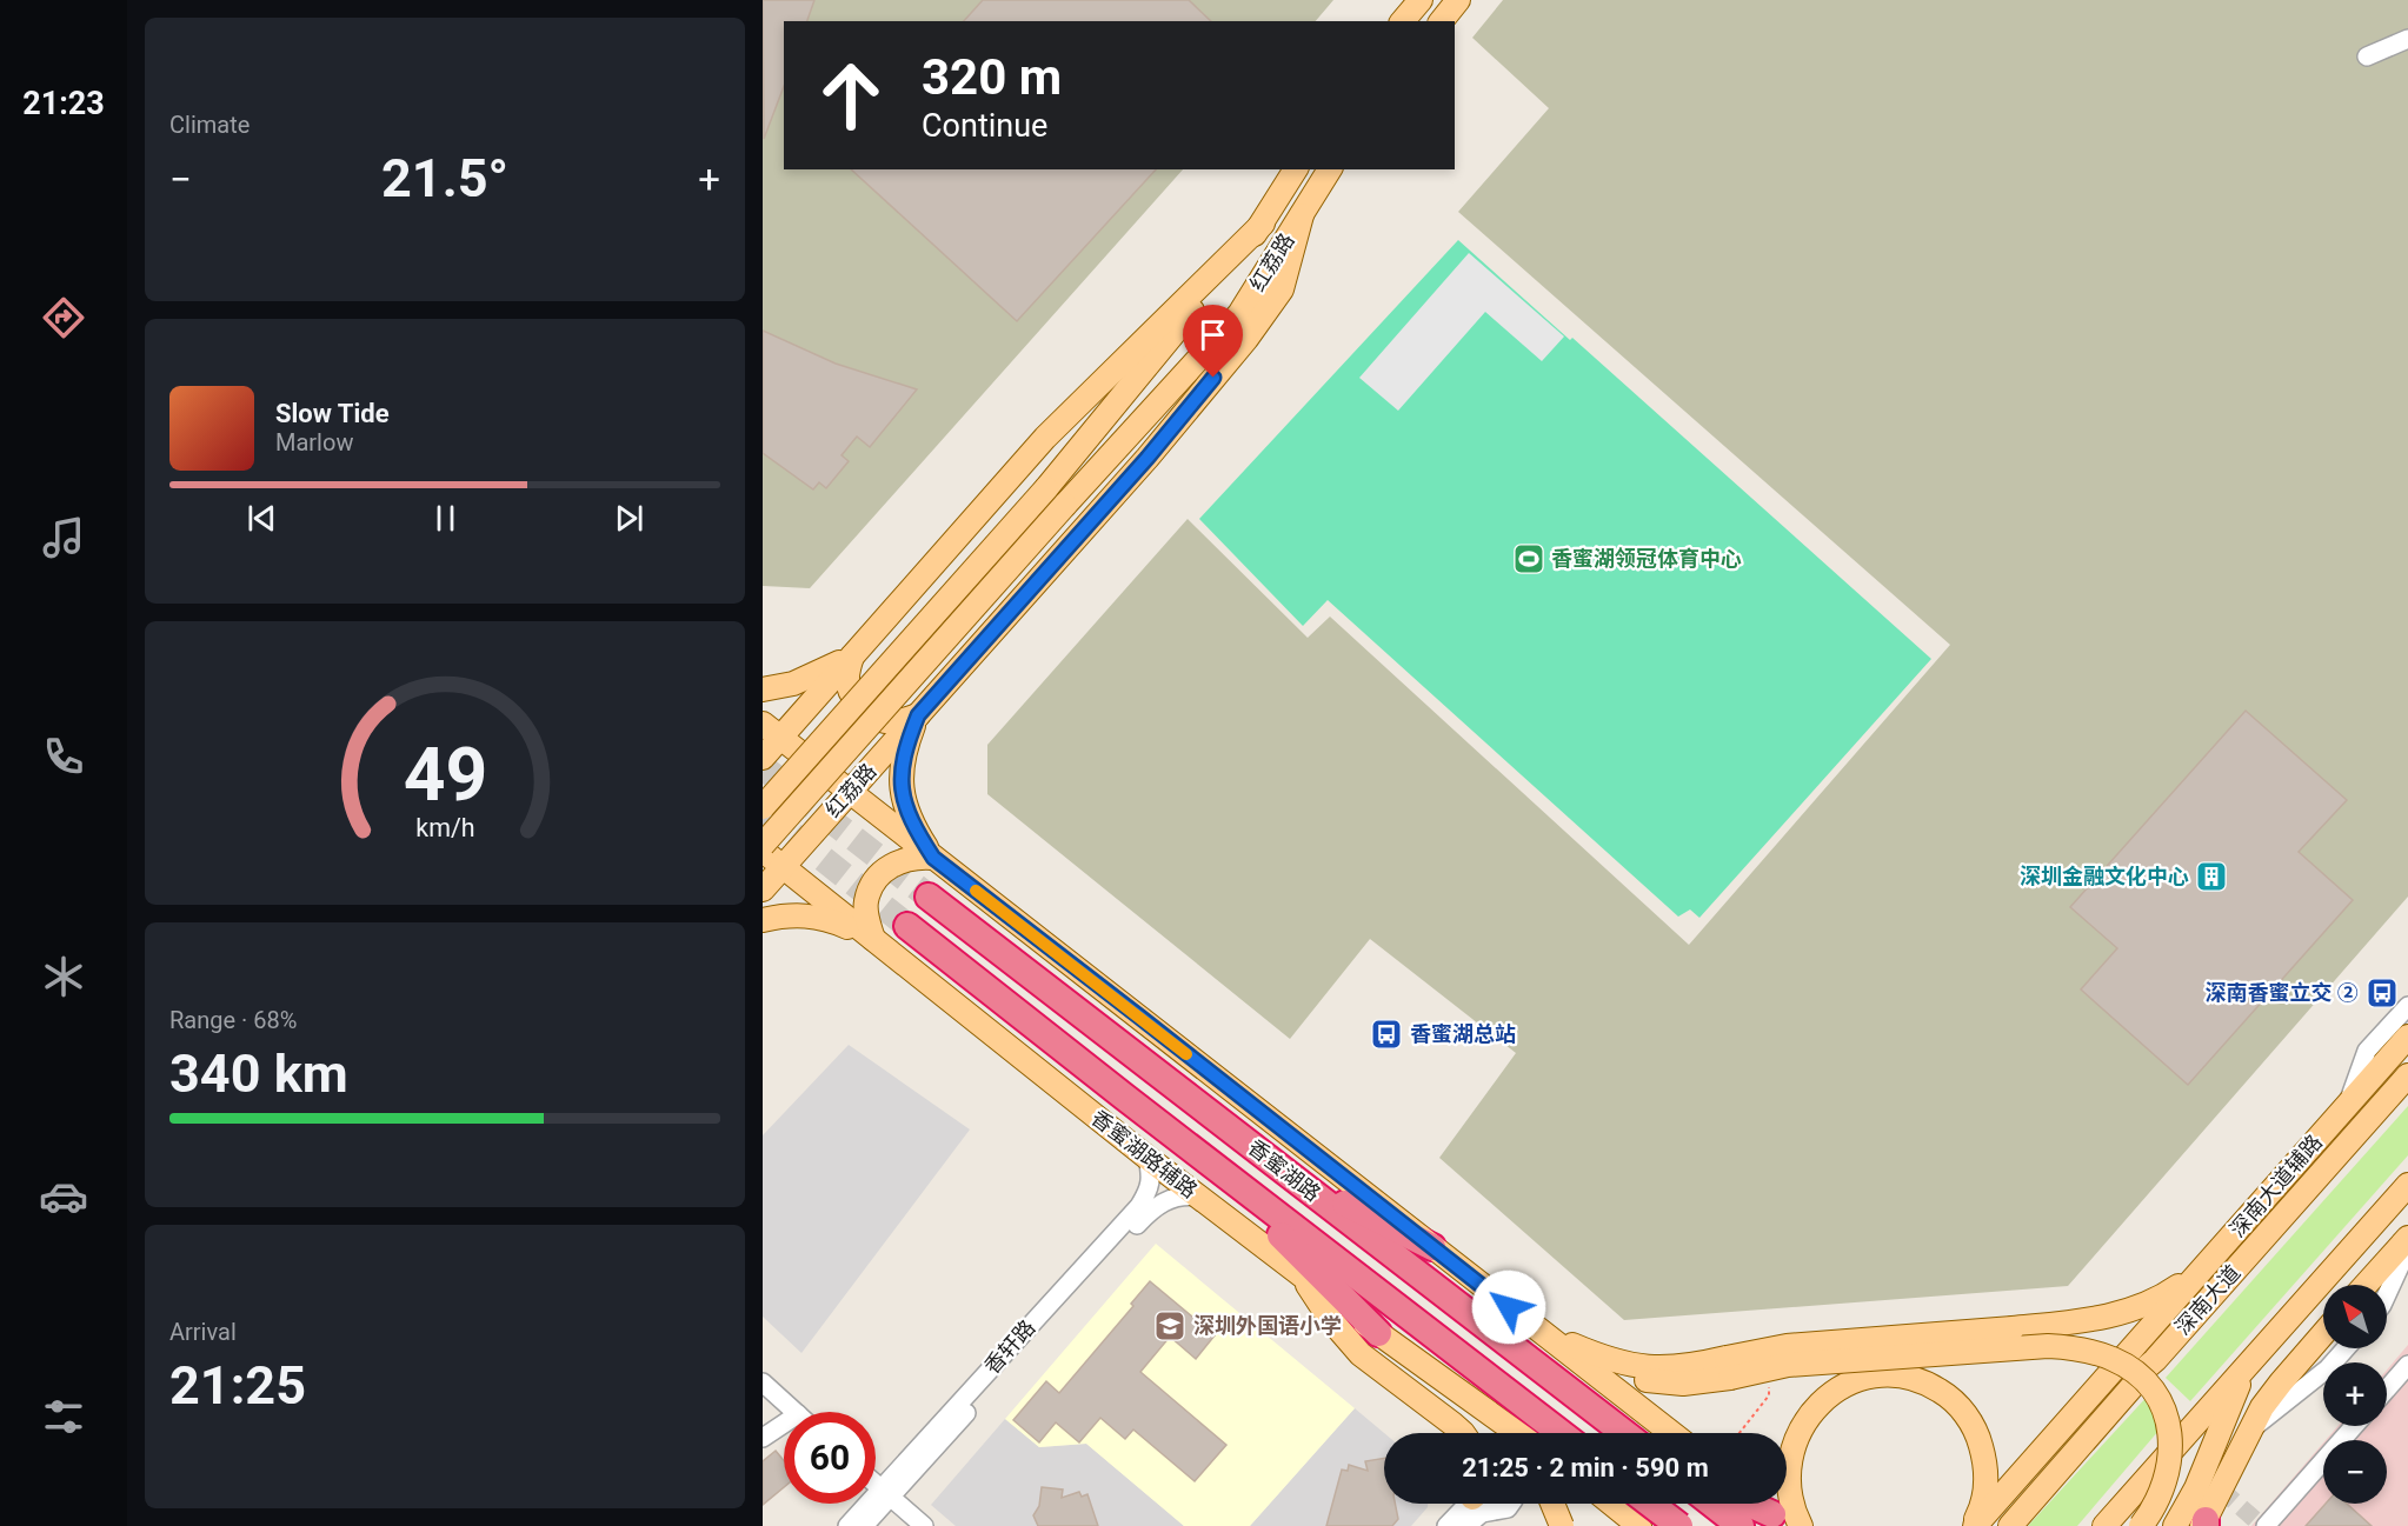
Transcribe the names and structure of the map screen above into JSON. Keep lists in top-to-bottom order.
{
  "streets": {
    "highway": ["香蜜湖路"],
    "main road": [
      "红荔路",
      "香蜜湖路辅路",
      "深南大道辅路",
      "深南大道"
    ],
    "street": ["香轩路"]
  },
  "crossings": [
    ["红荔路", "香蜜湖路辅路"],
    ["香蜜湖路辅路", "香轩路"]
  ],
  "places": {
    "sports": ["香蜜湖领冠体育中心"],
    "building": ["深圳金融文化中心"],
    "bus stop": ["深南香蜜立交 ②", "香蜜湖总站"],
    "school or university": ["深圳外国语小学"]
  },
  "north": "top left",
  "page": {
    "tabs": "21:23",
    "tile": [
      "Climate",
      ["Range · 68%", "340 km"],
      ["Arrival", "21:25"]
    ],
    "turn": ["320 m", "Continue"],
    "heat": ["−", "21.5°", "+"],
    "song": ["Slow Tide", "Marlow"],
    "map_buttons": ["+", "−"],
    "limit": "60",
    "trip": "21:25 · 2 min · 590 m",
    "gauge": ["49", "km/h"]
  }
}
